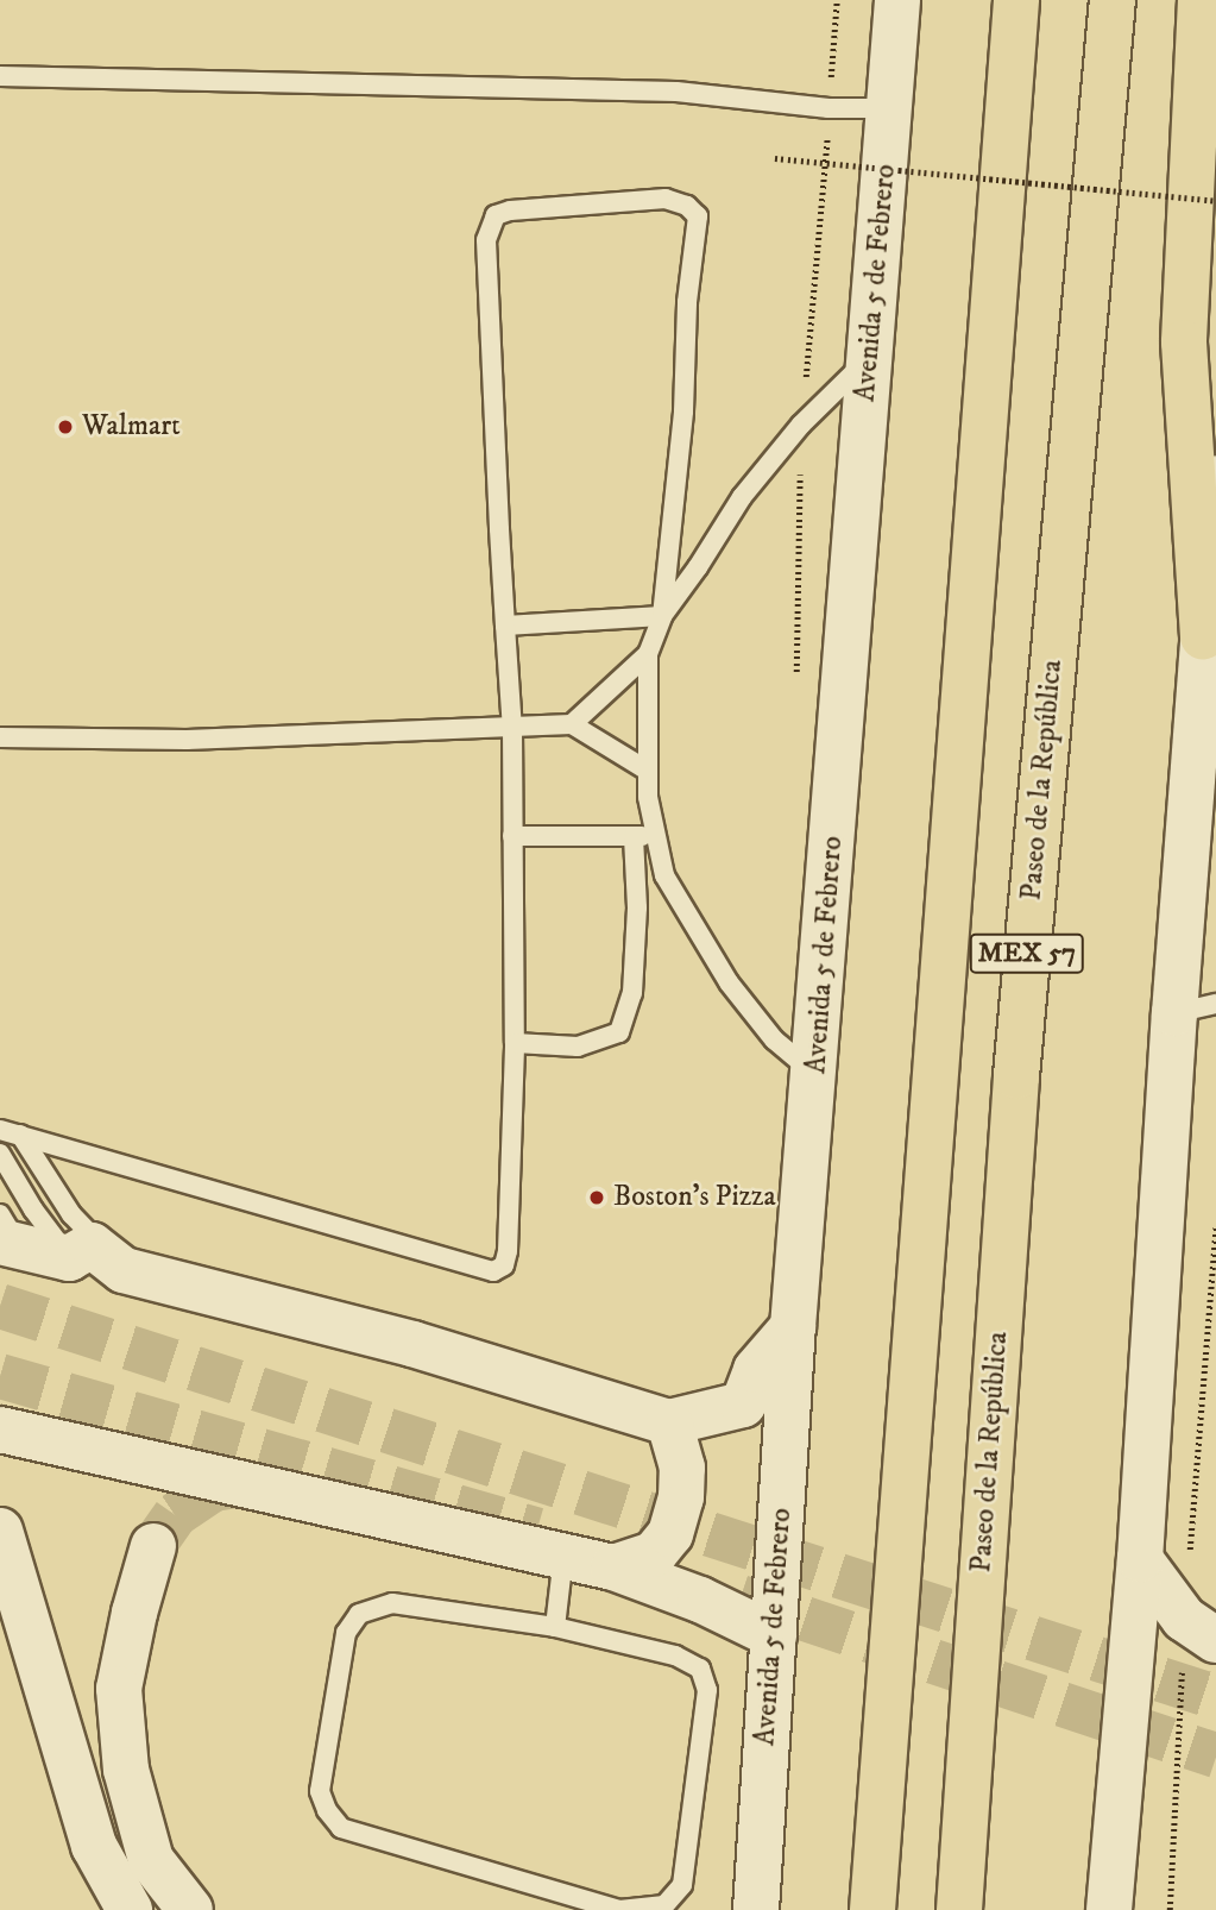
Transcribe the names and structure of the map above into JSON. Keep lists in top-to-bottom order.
{
  "streets": {
    "highway": ["Paseo de la República", "MEX 57"],
    "main road": ["Avenida 5 de Febrero"]
  },
  "places": ["Walmart", "Boston's Pizza"]
}
